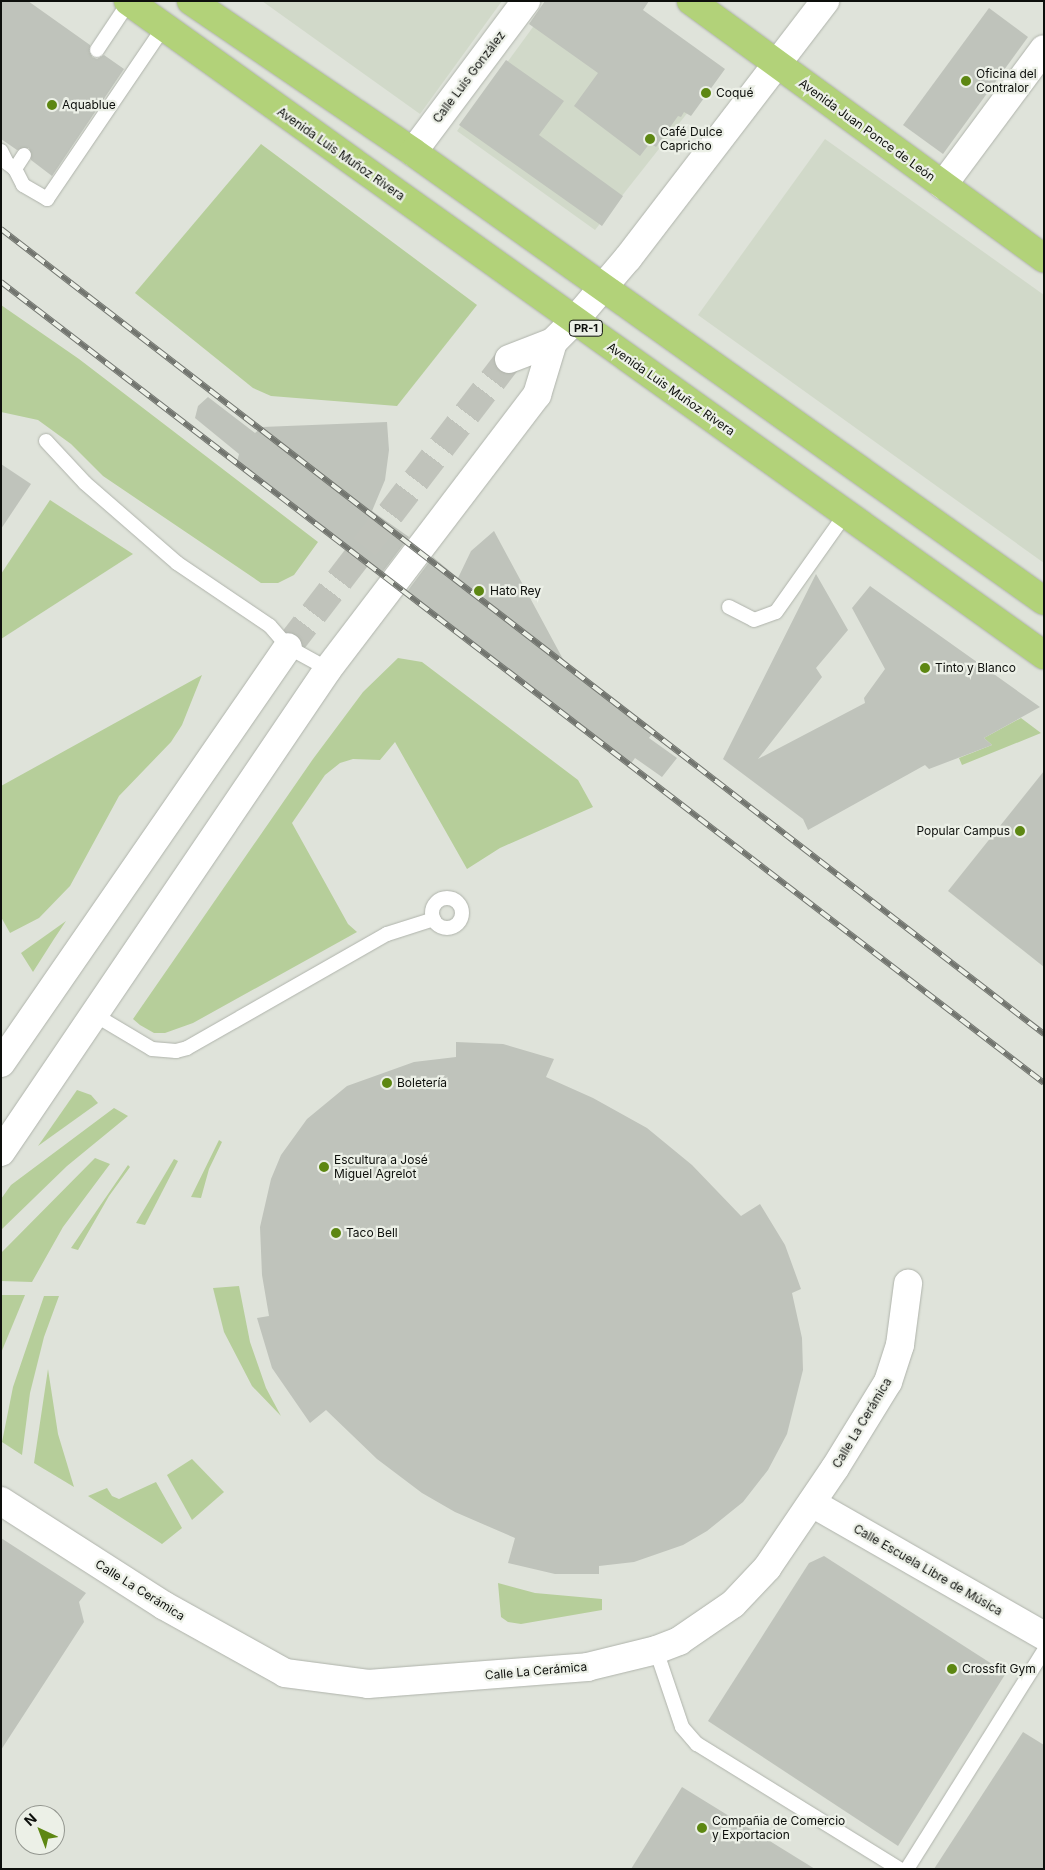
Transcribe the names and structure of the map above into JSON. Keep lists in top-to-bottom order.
{
  "streets": {
    "main road": ["Avenida Juan Ponce de León", "Avenida Luis Muñoz Rivera", "PR-1"],
    "street": ["Calle Luis González", "Calle La Cerámica", "Calle Escuela Libre de Música"]
  },
  "crossings": [
    ["Calle La Cerámica", "Calle Escuela Libre de Música"]
  ],
  "places": [
    "Oficina del Contralor",
    "Coqué",
    "Aquablue",
    "Café Dulce Capricho",
    "Hato Rey",
    "Tinto y Blanco",
    "Popular Campus",
    "Boletería",
    "Escultura a José Miguel Agrelot",
    "Taco Bell",
    "Crossfit Gym",
    "Compañia de Comercio y Exportacion"
  ],
  "north": "top left"
}
